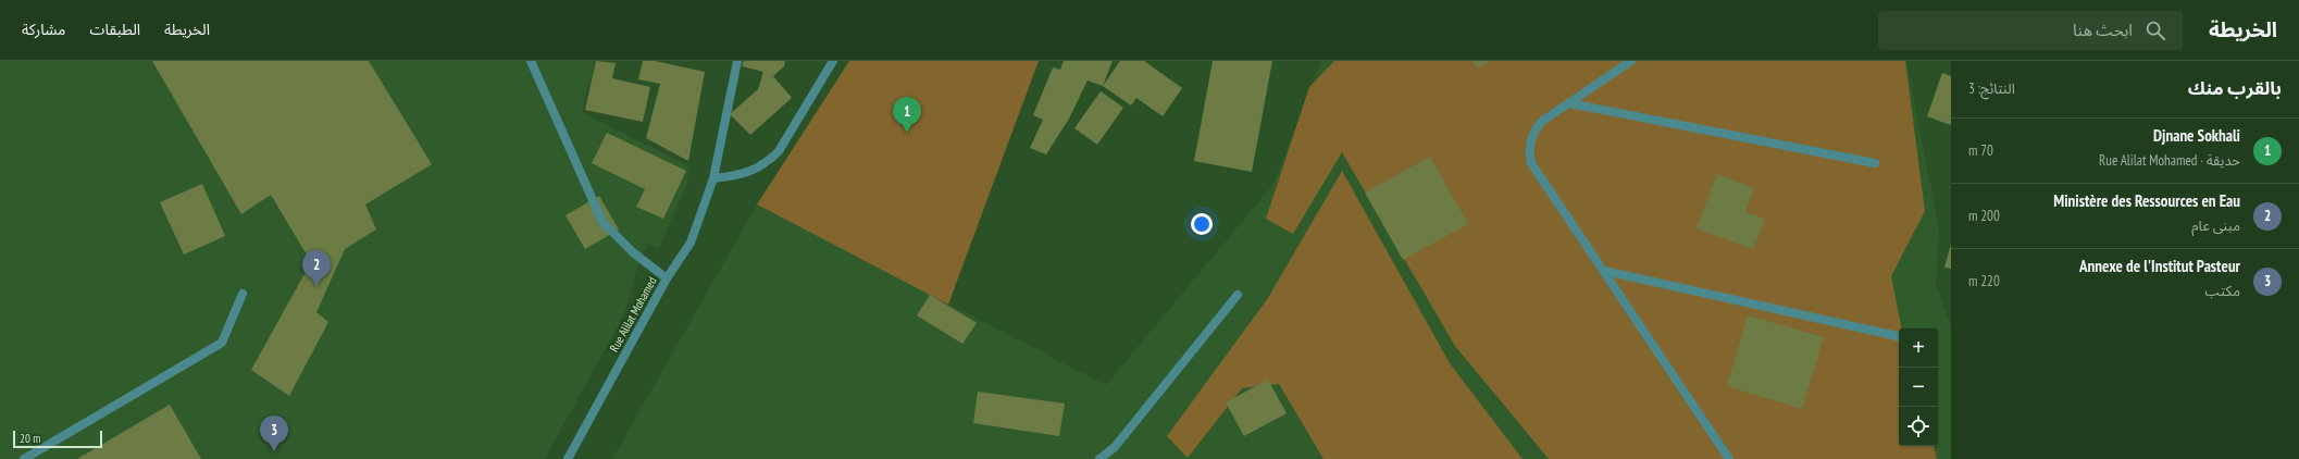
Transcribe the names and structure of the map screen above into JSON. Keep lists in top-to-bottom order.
{
  "streets": {
    "street": ["Rue Alilat Mohamed"]
  },
  "scale_bar": "20 m",
  "page": {
    "header": "الخريطة",
    "search": "ابحث هنا",
    "nav": ["الخريطة", "الطبقات", "مشاركة"],
    "heading": ["بالقرب منك", "النتائج: 3"],
    "pins": ["1", "2", "3"],
    "list": [
      {
        "mark": "1",
        "name": "Djnane Sokhali",
        "note": "حديقة · Rue Alilat Mohamed",
        "value": "70 m"
      },
      {
        "mark": "2",
        "name": "Ministère des Ressources en Eau",
        "note": "مبنى عام",
        "value": "200 m"
      },
      {
        "mark": "3",
        "name": "Annexe de l'Institut Pasteur",
        "note": "مكتب",
        "value": "220 m"
      }
    ],
    "map_buttons": ["+", "−"],
    "scale": "20 m"
  }
}
